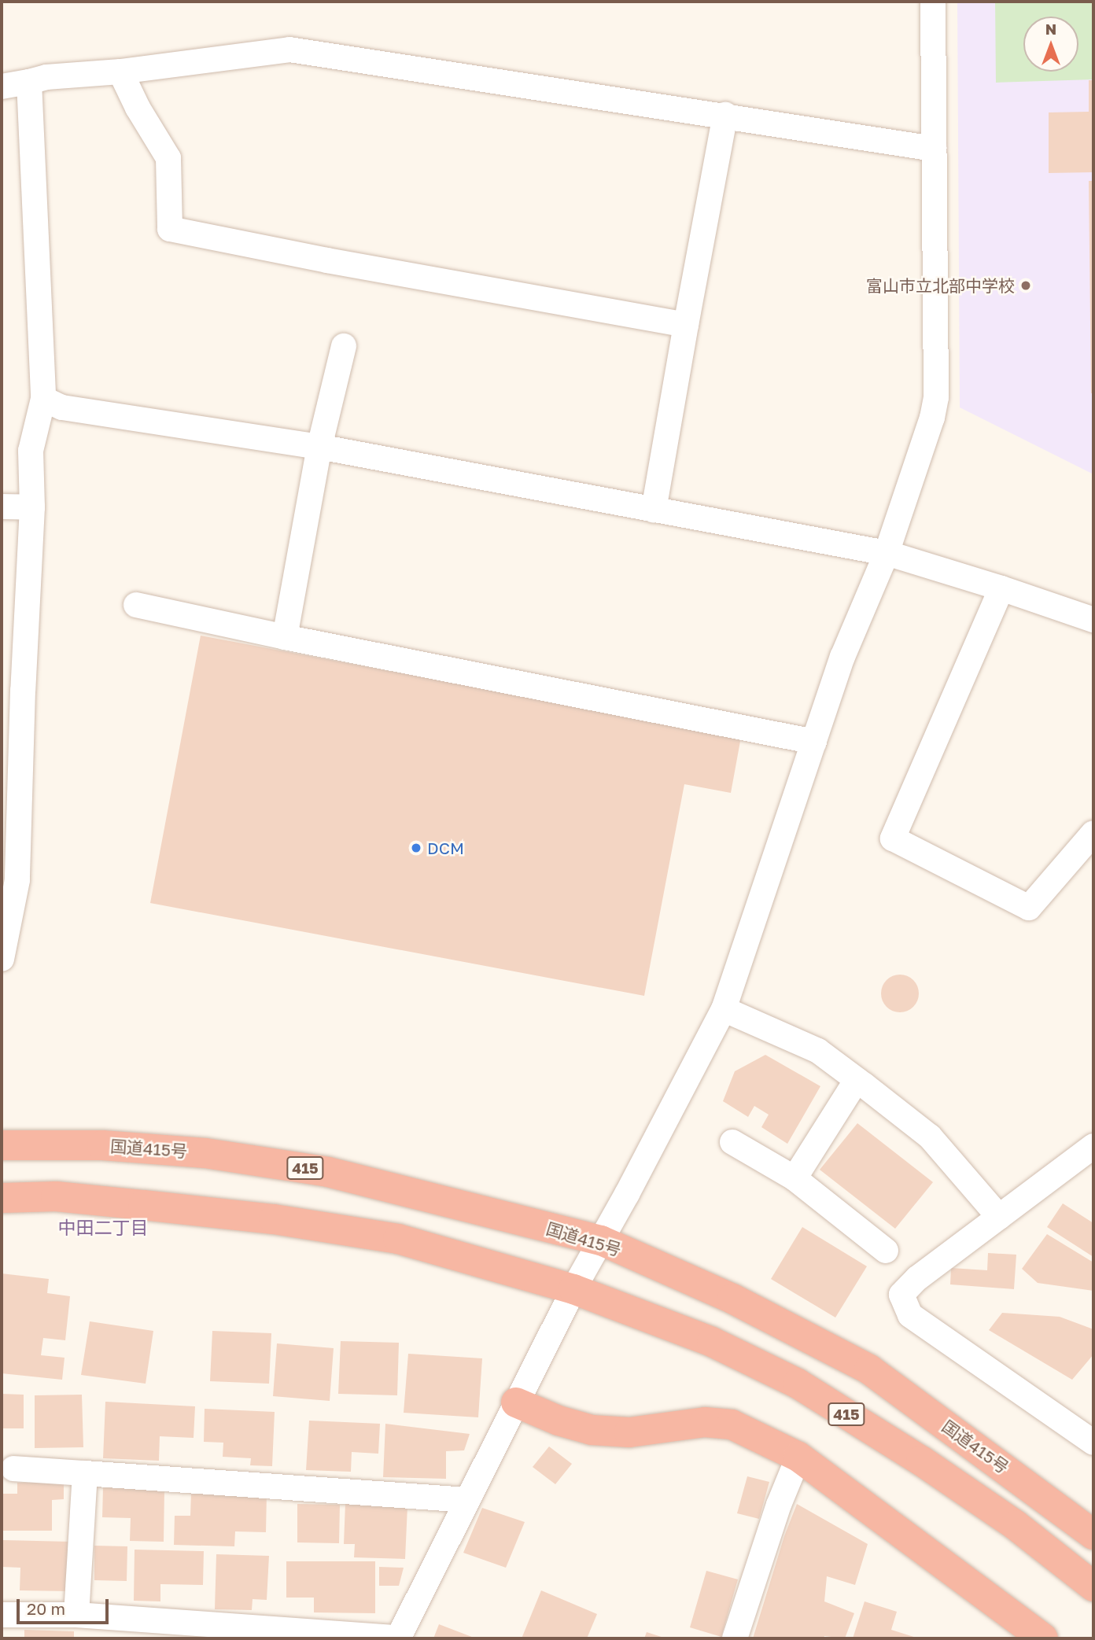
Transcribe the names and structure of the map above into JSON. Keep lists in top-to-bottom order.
{
  "streets": {
    "highway": ["国道415号", "415"]
  },
  "districts": ["中田二丁目"],
  "places": ["富山市立北部中学校", "DCM"],
  "scale_bar": "20 m",
  "north": "top"
}
